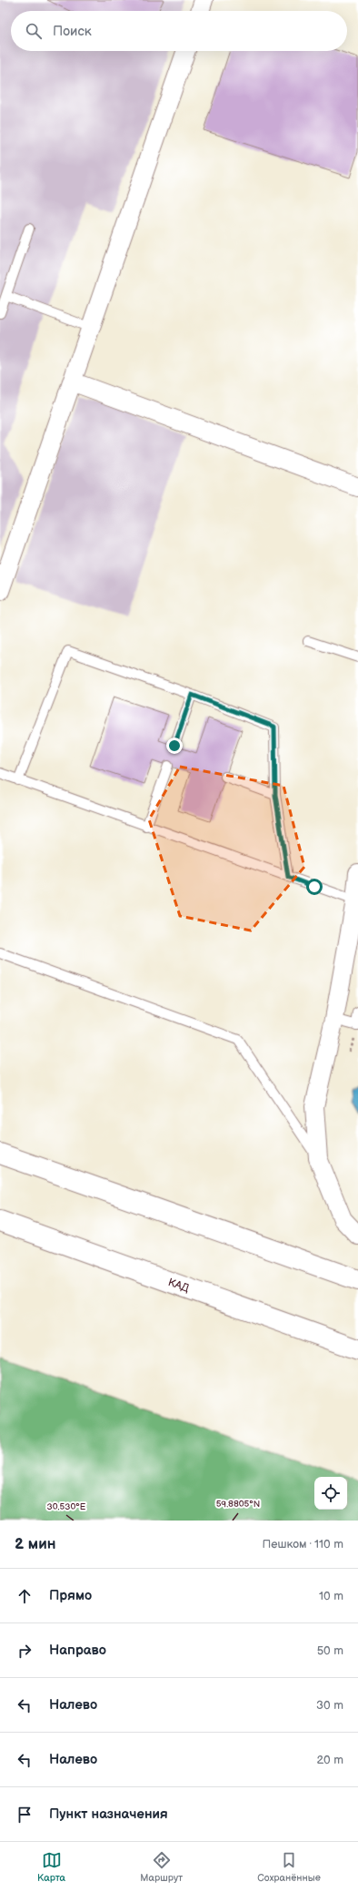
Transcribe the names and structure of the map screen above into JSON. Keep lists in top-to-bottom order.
{
  "streets": {
    "highway": ["КАД"]
  },
  "page": {
    "search": "Поиск",
    "heading": ["2 мин", "Пешком · 110 m"],
    "list": [
      ["Прямо", "10 m"],
      ["Направо", "50 m"],
      ["Налево", "30 m"],
      ["Налево", "20 m"],
      "Пункт назначения"
    ],
    "nav": ["Карта", "Маршрут", "Сохранённые"]
  },
  "coordinates": ["59.8805°N", "30.530°E"]
}
